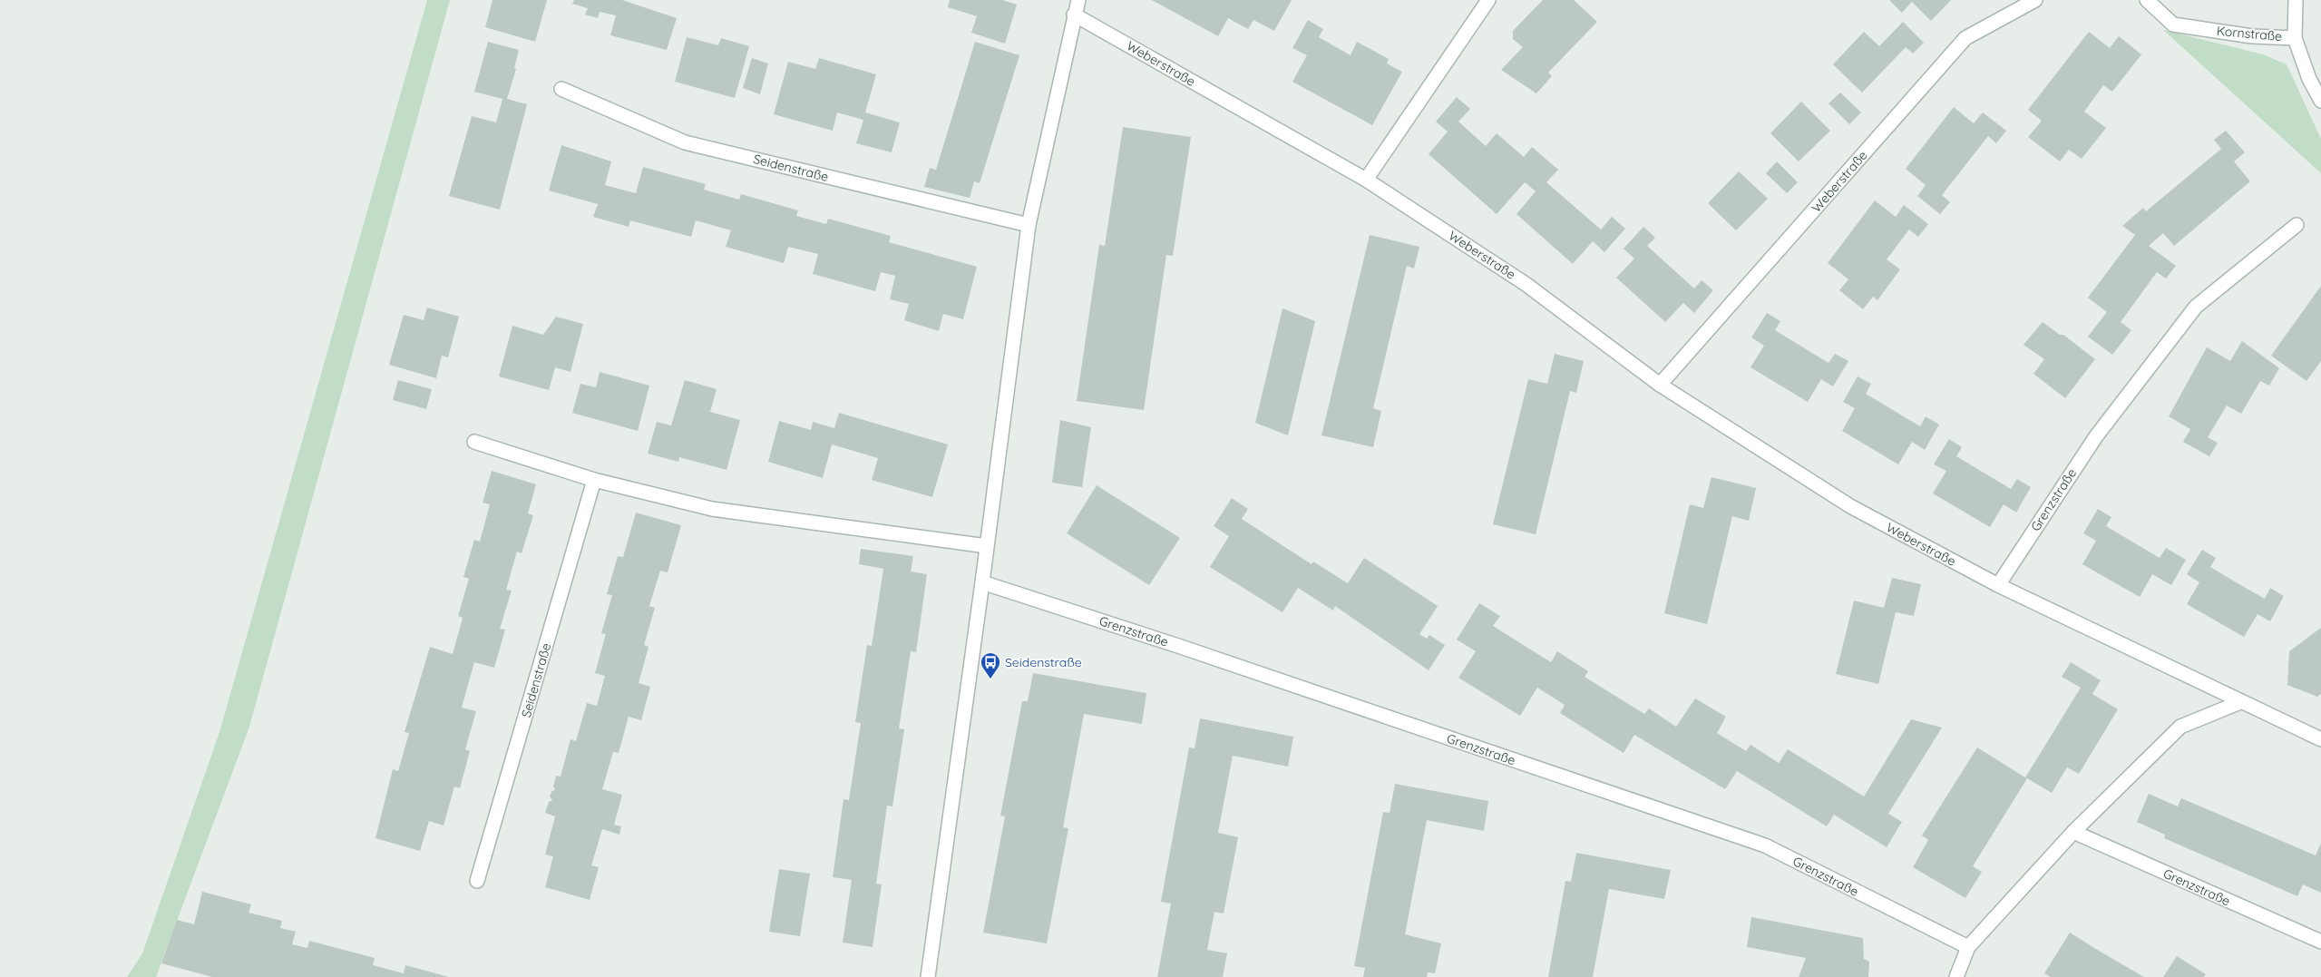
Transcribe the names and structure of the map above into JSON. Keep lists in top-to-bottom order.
{
  "streets": {
    "street": [
      "Kornstraße",
      "Weberstraße",
      "Seidenstraße",
      "Grenzstraße"
    ]
  },
  "crossings": [
    ["Weberstraße", "Grenzstraße"]
  ],
  "places": {
    "bus stop": ["Seidenstraße"]
  }
}
